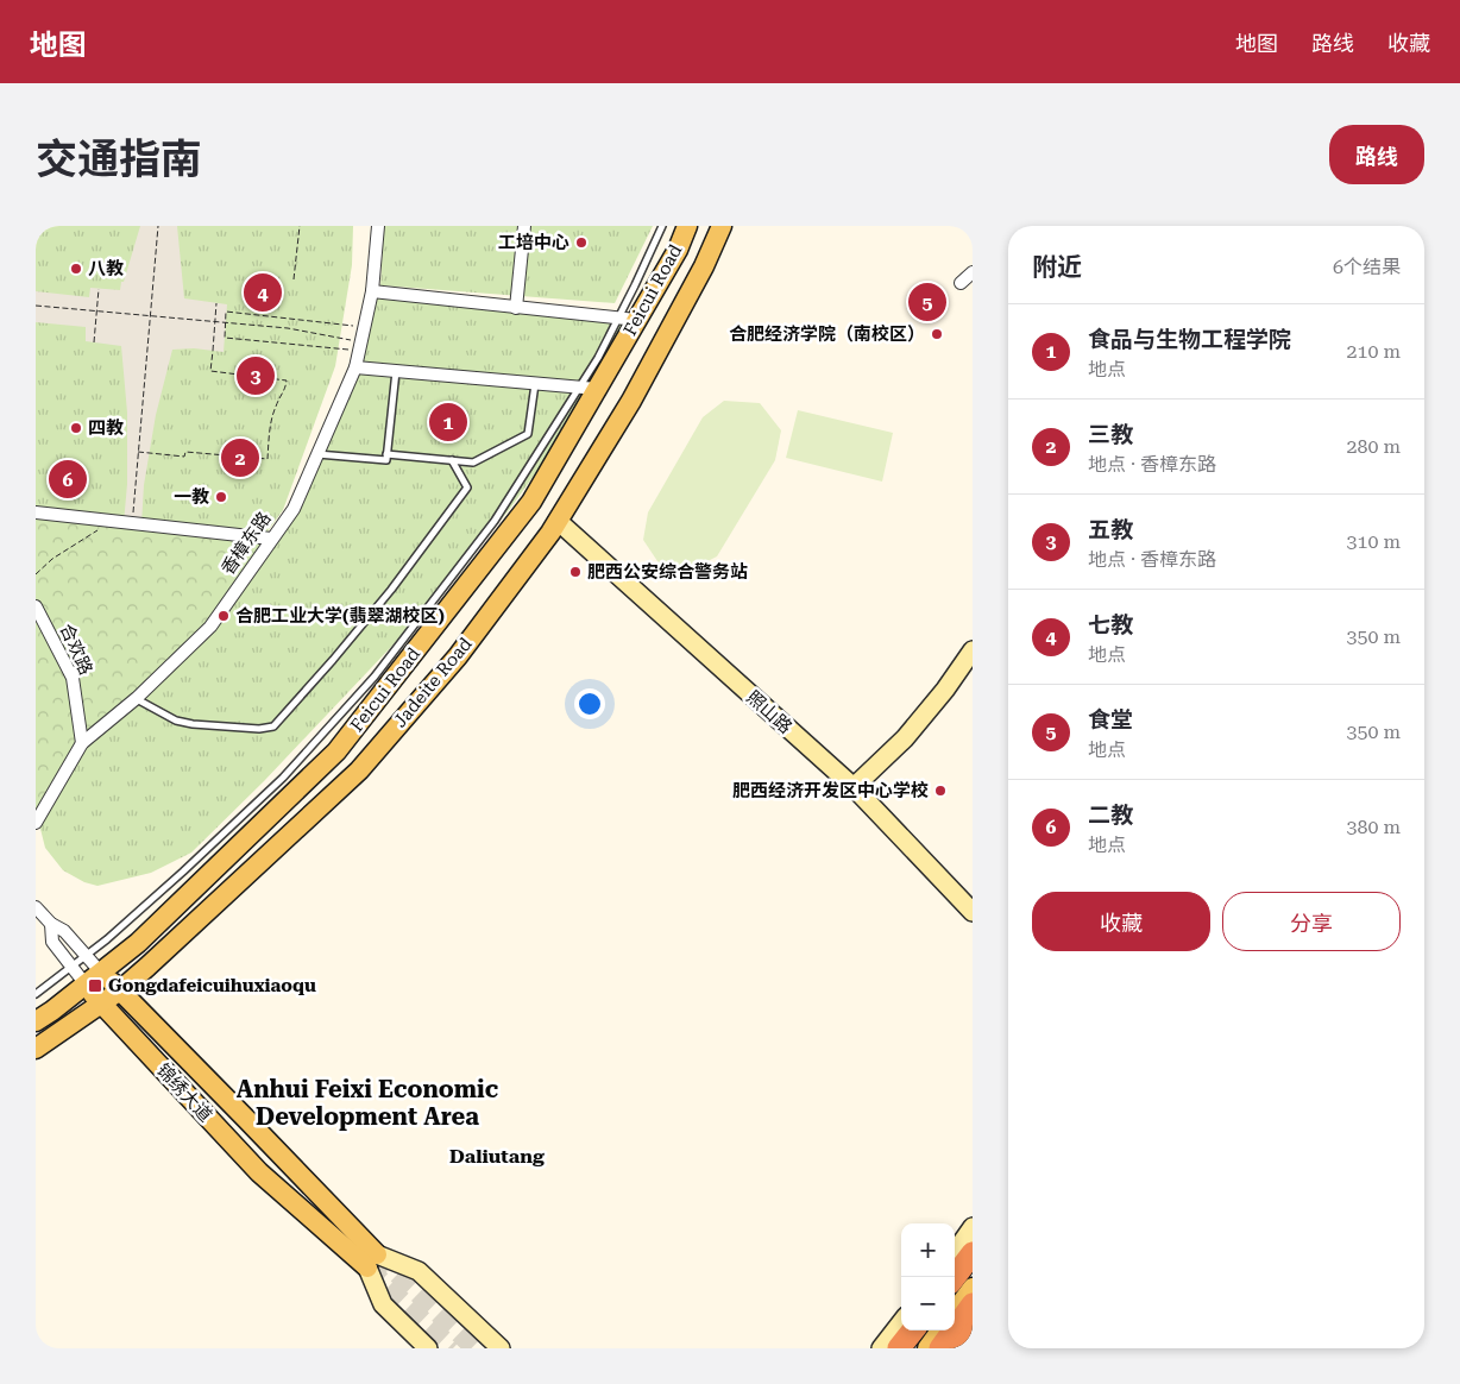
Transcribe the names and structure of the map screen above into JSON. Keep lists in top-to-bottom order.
{
  "streets": {
    "main road": ["Feicui Road", "Jadeite Road", "锦绣大道"],
    "street": ["香樟东路", "合欢路", "照山路"]
  },
  "crossings": [
    ["Feicui Road", "锦绣大道"],
    ["香樟东路", "合欢路"],
    ["Jadeite Road", "照山路"],
    ["Jadeite Road", "锦绣大道"]
  ],
  "districts": ["Anhui Feixi Economic Development Area", "Daliutang"],
  "places": {
    "other": [
      "工培中心",
      "八教",
      "合肥经济学院（南校区）",
      "四教",
      "一教",
      "肥西公安综合警务站",
      "合肥工业大学(翡翠湖校区)",
      "肥西经济开发区中心学校"
    ],
    "transit": ["Gongdafeicuihuxiaoqu"]
  },
  "page": {
    "header": "地图",
    "nav": ["地图", "路线", "收藏"],
    "title": "交通指南",
    "buttons": [
      "路线",
      ["收藏", "分享"]
    ],
    "heading": ["附近", "6个结果"],
    "pins": [
      "4",
      "5",
      "3",
      "1",
      "2",
      "6"
    ],
    "list": [
      {
        "mark": "1",
        "name": "食品与生物工程学院",
        "note": "地点",
        "value": "210 m"
      },
      {
        "mark": "2",
        "name": "三教",
        "note": "地点 · 香樟东路",
        "value": "280 m"
      },
      {
        "mark": "3",
        "name": "五教",
        "note": "地点 · 香樟东路",
        "value": "310 m"
      },
      {
        "mark": "4",
        "name": "七教",
        "note": "地点",
        "value": "350 m"
      },
      {
        "mark": "5",
        "name": "食堂",
        "note": "地点",
        "value": "350 m"
      },
      {
        "mark": "6",
        "name": "二教",
        "note": "地点",
        "value": "380 m"
      }
    ],
    "map_buttons": ["+", "−"]
  }
}
